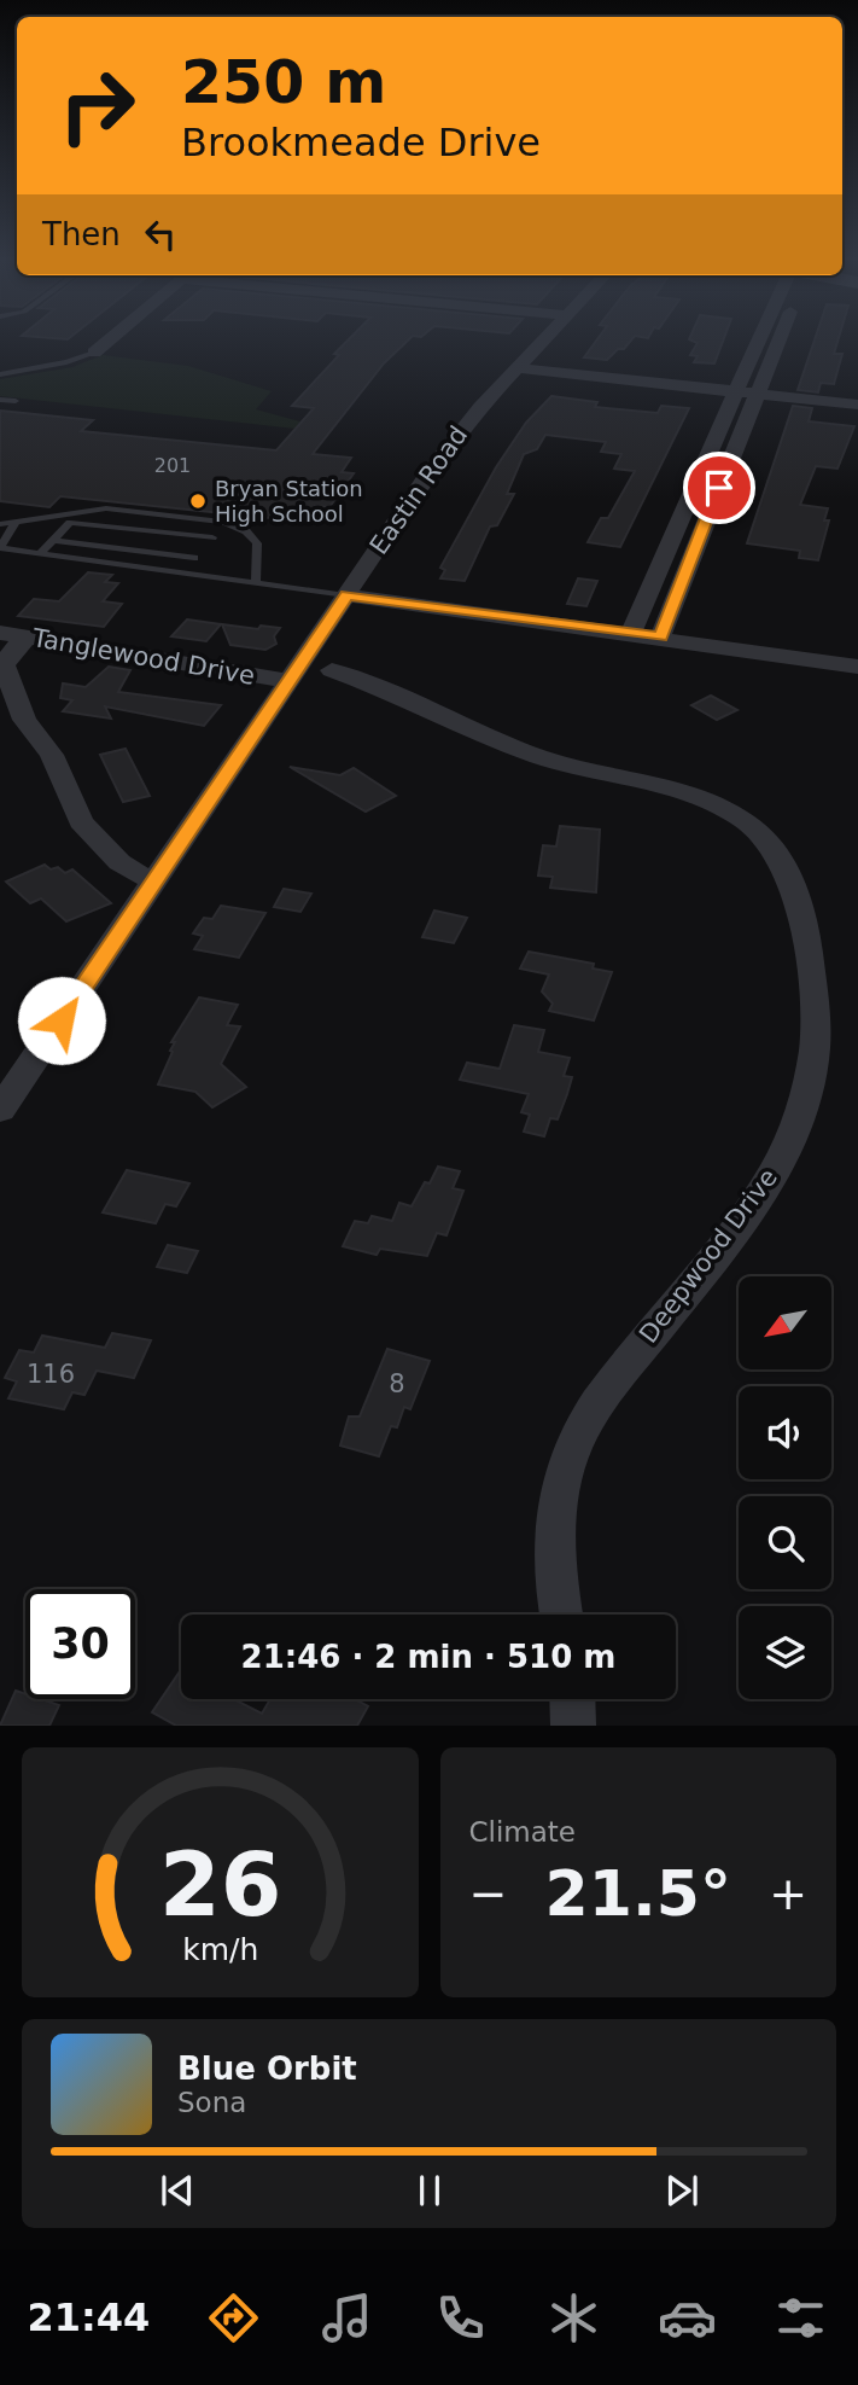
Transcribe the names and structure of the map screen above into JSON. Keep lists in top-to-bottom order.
{
  "streets": {
    "street": ["Eastin Road", "Tanglewood Drive", "Deepwood Drive"]
  },
  "crossings": [
    ["Eastin Road", "Tanglewood Drive"]
  ],
  "places": ["Bryan Station High School"],
  "house_numbers": ["201", "116", "8"],
  "north": "bottom left",
  "page": {
    "turn": ["250 m", "Brookmeade Drive"],
    "then": "Then",
    "limit": "30",
    "trip": "21:46 · 2 min · 510 m",
    "tile": "Climate",
    "heat": ["−", "21.5°", "+"],
    "song": ["Blue Orbit", "Sona"],
    "tabs": "21:44",
    "gauge": ["26", "km/h"]
  }
}
